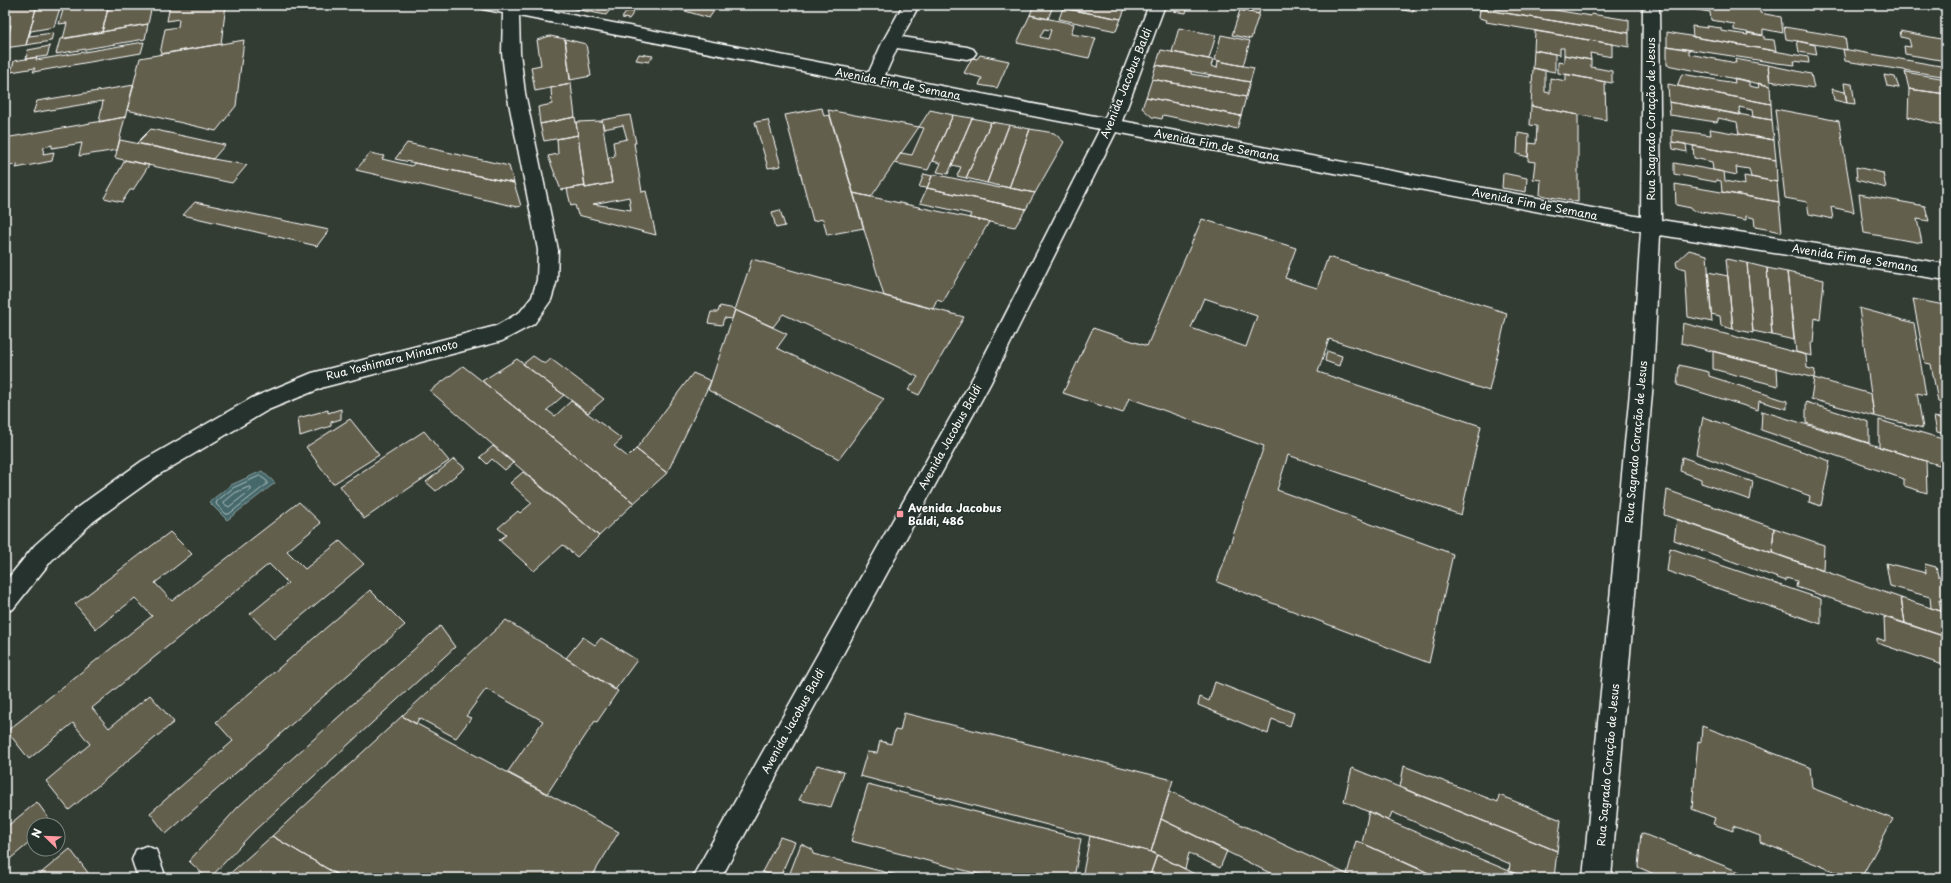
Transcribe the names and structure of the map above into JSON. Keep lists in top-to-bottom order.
{
  "streets": {
    "street": [
      "Avenida Jacobus Baldi",
      "Avenida Fim de Semana",
      "Rua Sagrado Coração de Jesus",
      "Rua Yoshimara Minamoto"
    ]
  },
  "crossings": [
    ["Avenida Jacobus Baldi", "Avenida Fim de Semana"],
    ["Avenida Fim de Semana", "Rua Sagrado Coração de Jesus"],
    ["Avenida Fim de Semana", "Rua Yoshimara Minamoto"]
  ],
  "places": {
    "transit": ["Avenida Jacobus Baldi, 486"]
  },
  "north": "top left"
}
